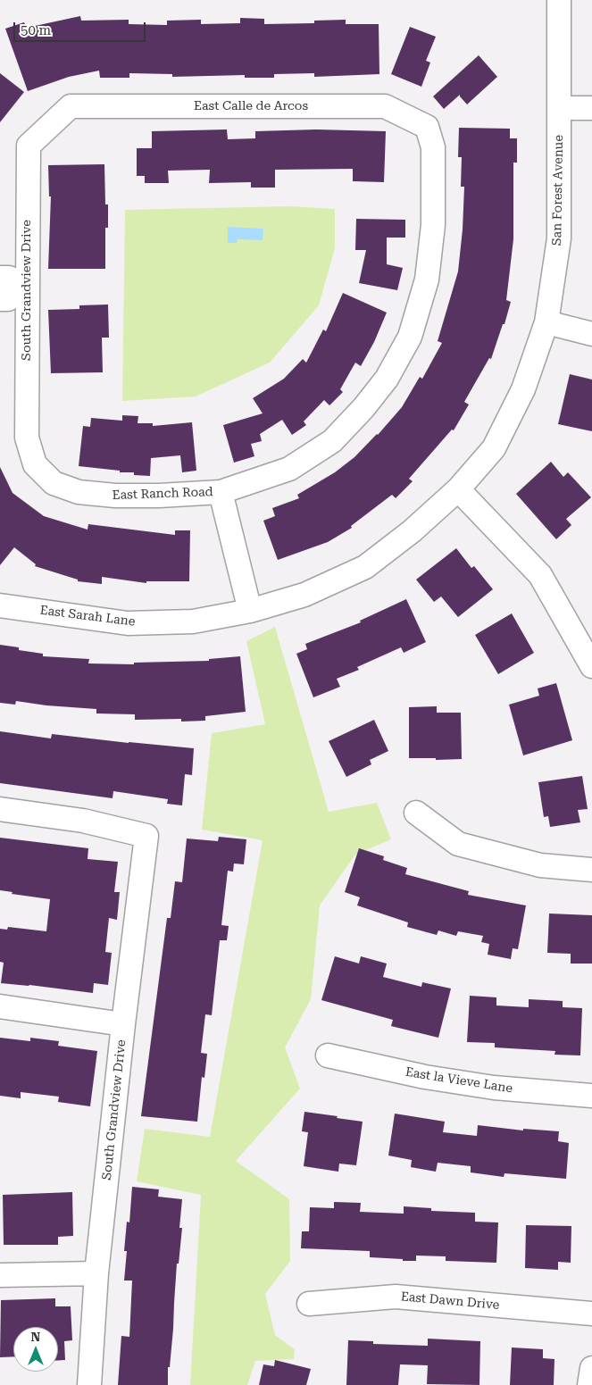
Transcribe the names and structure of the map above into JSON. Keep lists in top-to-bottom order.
{
  "streets": {
    "street": [
      "East Calle de Arcos",
      "San Forest Avenue",
      "South Grandview Drive",
      "East Ranch Road",
      "East Sarah Lane",
      "East la Vieve Lane",
      "East Dawn Drive"
    ]
  },
  "crossings": [
    ["East Calle de Arcos", "South Grandview Drive"],
    ["East Calle de Arcos", "East Ranch Road"],
    ["San Forest Avenue", "East Sarah Lane"],
    ["South Grandview Drive", "East Ranch Road"]
  ],
  "scale_bar": "50 m",
  "north": "top"
}
